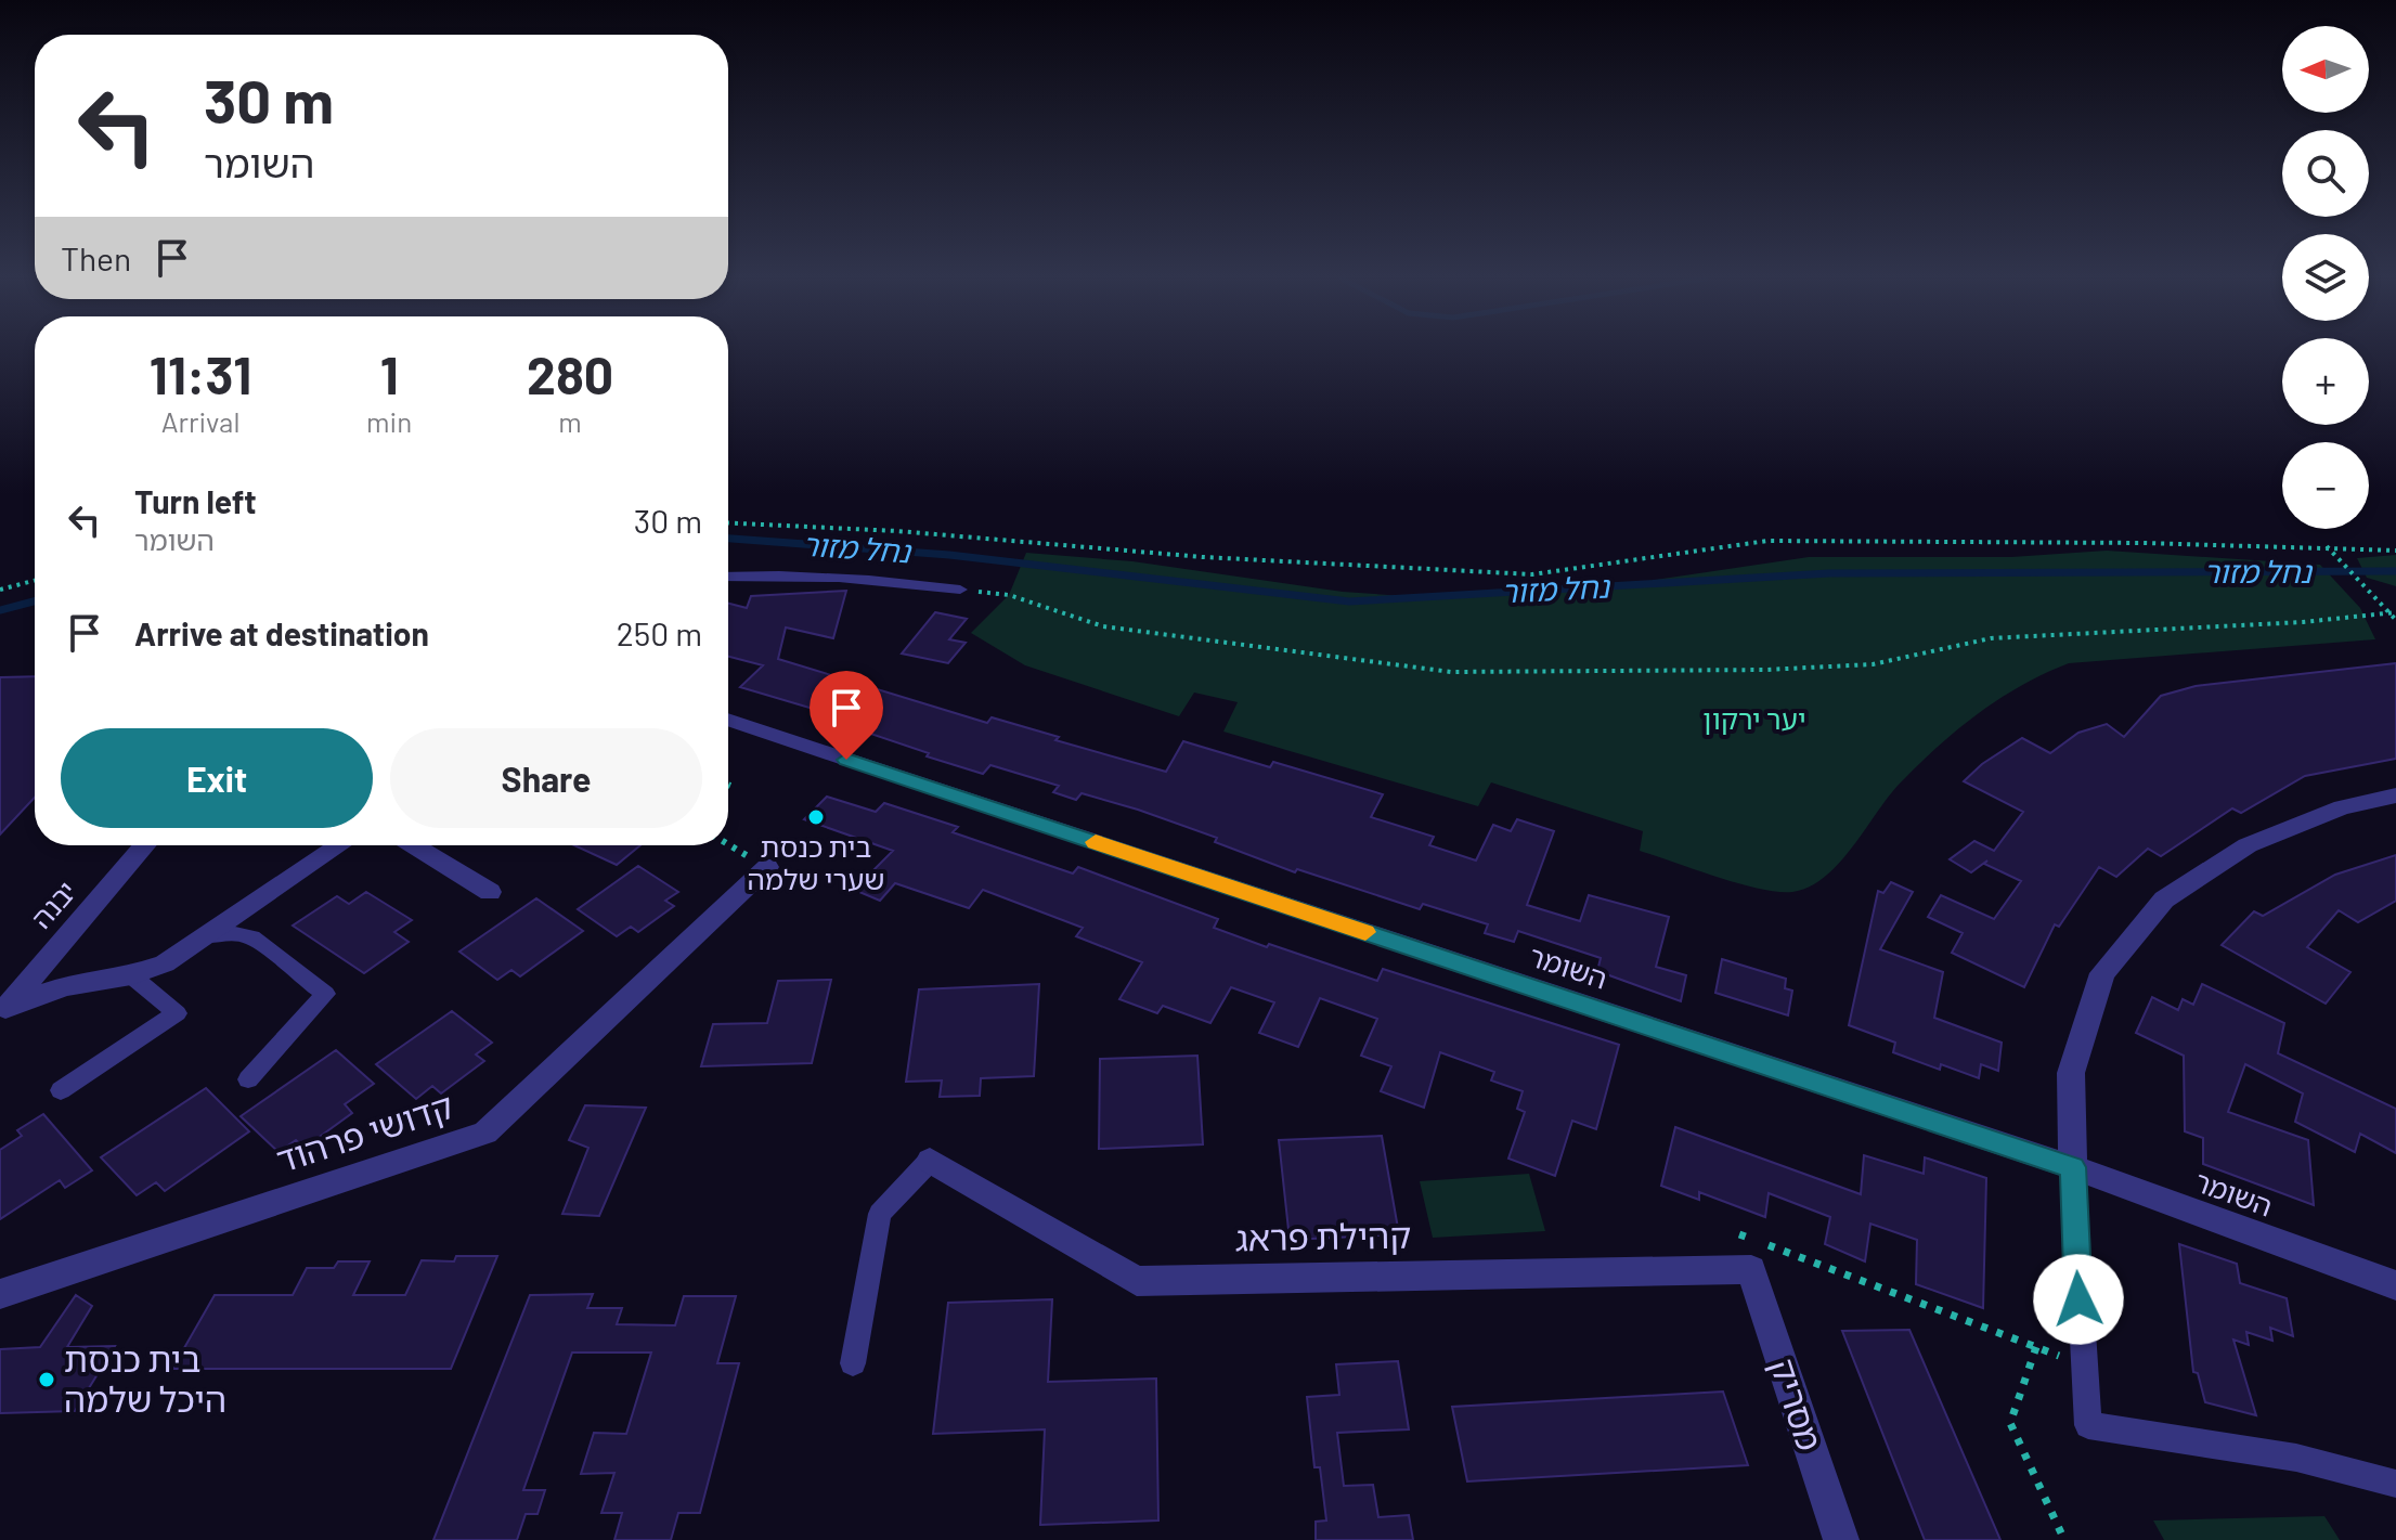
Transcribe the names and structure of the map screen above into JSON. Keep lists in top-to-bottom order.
{
  "streets": {
    "street": [
      "יבנה",
      "השומר",
      "קדושי פרהוד",
      "קהילת פראג",
      "מסריק"
    ]
  },
  "crossings": [
    ["קהילת פראג", "מסריק"]
  ],
  "water": ["נחל מזור"],
  "parks": ["יער ירקון"],
  "places": ["בית כנסת שערי שלמה", "בית כנסת היכל שלמה"],
  "north": "left",
  "page": {
    "map_buttons": ["+", "−"],
    "turn": ["30 m", "השומר"],
    "then": "Then",
    "eta": [
      "11:31",
      "Arrival",
      "1",
      "min",
      "280",
      "m"
    ],
    "list": [
      {
        "name": "Turn left",
        "note": "השומר",
        "value": "30 m"
      },
      {
        "name": "Arrive at destination",
        "value": "250 m"
      }
    ],
    "buttons": ["Exit", "Share"]
  }
}
